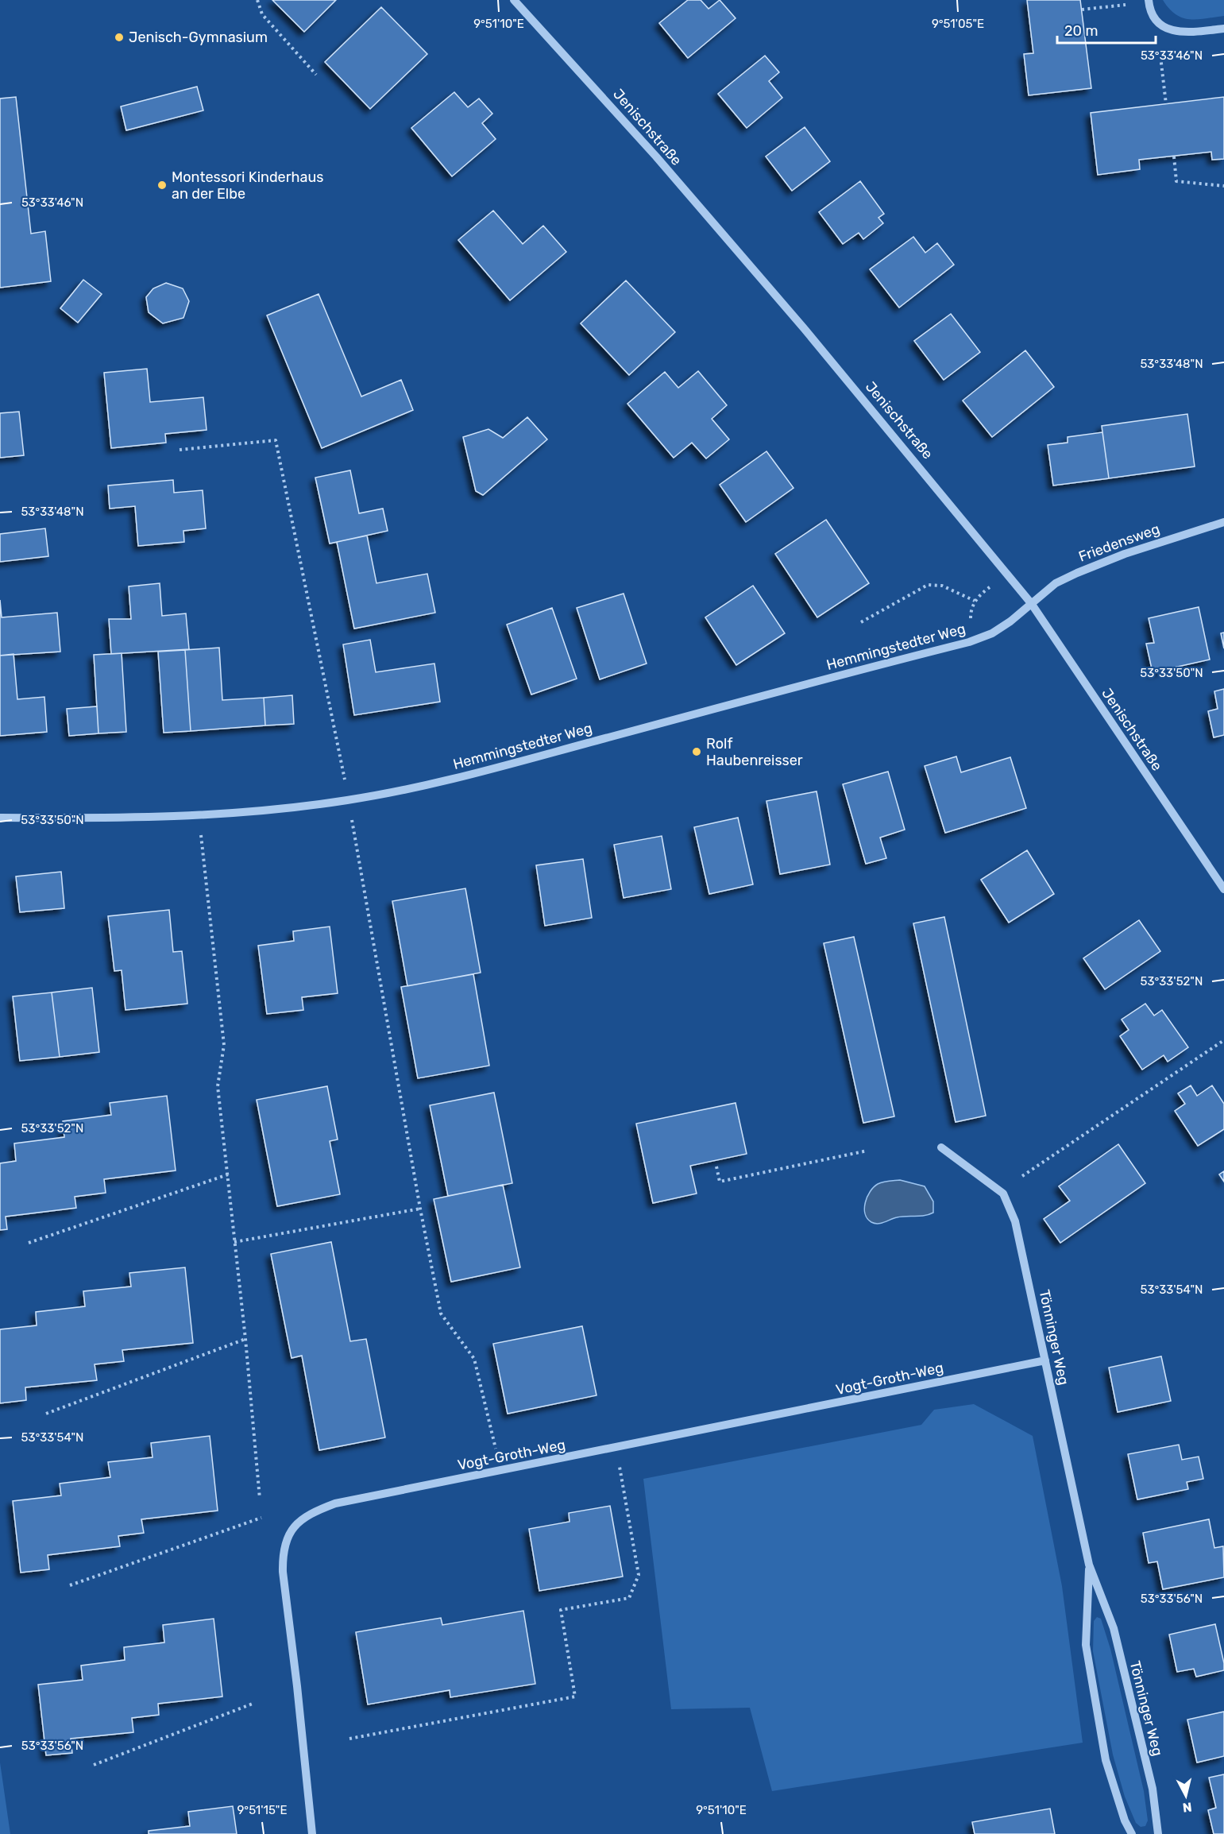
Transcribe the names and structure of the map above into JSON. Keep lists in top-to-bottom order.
{
  "streets": {
    "street": [
      "Jenischstraße",
      "Friedensweg",
      "Hemmingstedter Weg",
      "Tönninger Weg",
      "Vogt-Groth-Weg"
    ]
  },
  "crossings": [
    ["Jenischstraße", "Friedensweg"],
    ["Jenischstraße", "Hemmingstedter Weg"],
    ["Friedensweg", "Hemmingstedter Weg"],
    ["Tönninger Weg", "Vogt-Groth-Weg"]
  ],
  "places": ["Jenisch-Gymnasium", "Montessori Kinderhaus an der Elbe", "Rolf Haubenreisser"],
  "scale_bar": "20 m",
  "north": "bottom",
  "coordinates": [
    "9°51'10\"E",
    "9°51'05\"E",
    "53°33'46\"N",
    "53°33'48\"N",
    "53°33'50\"N",
    "53°33'52\"N",
    "53°33'54\"N",
    "53°33'56\"N",
    "9°51'15\"E"
  ]
}
